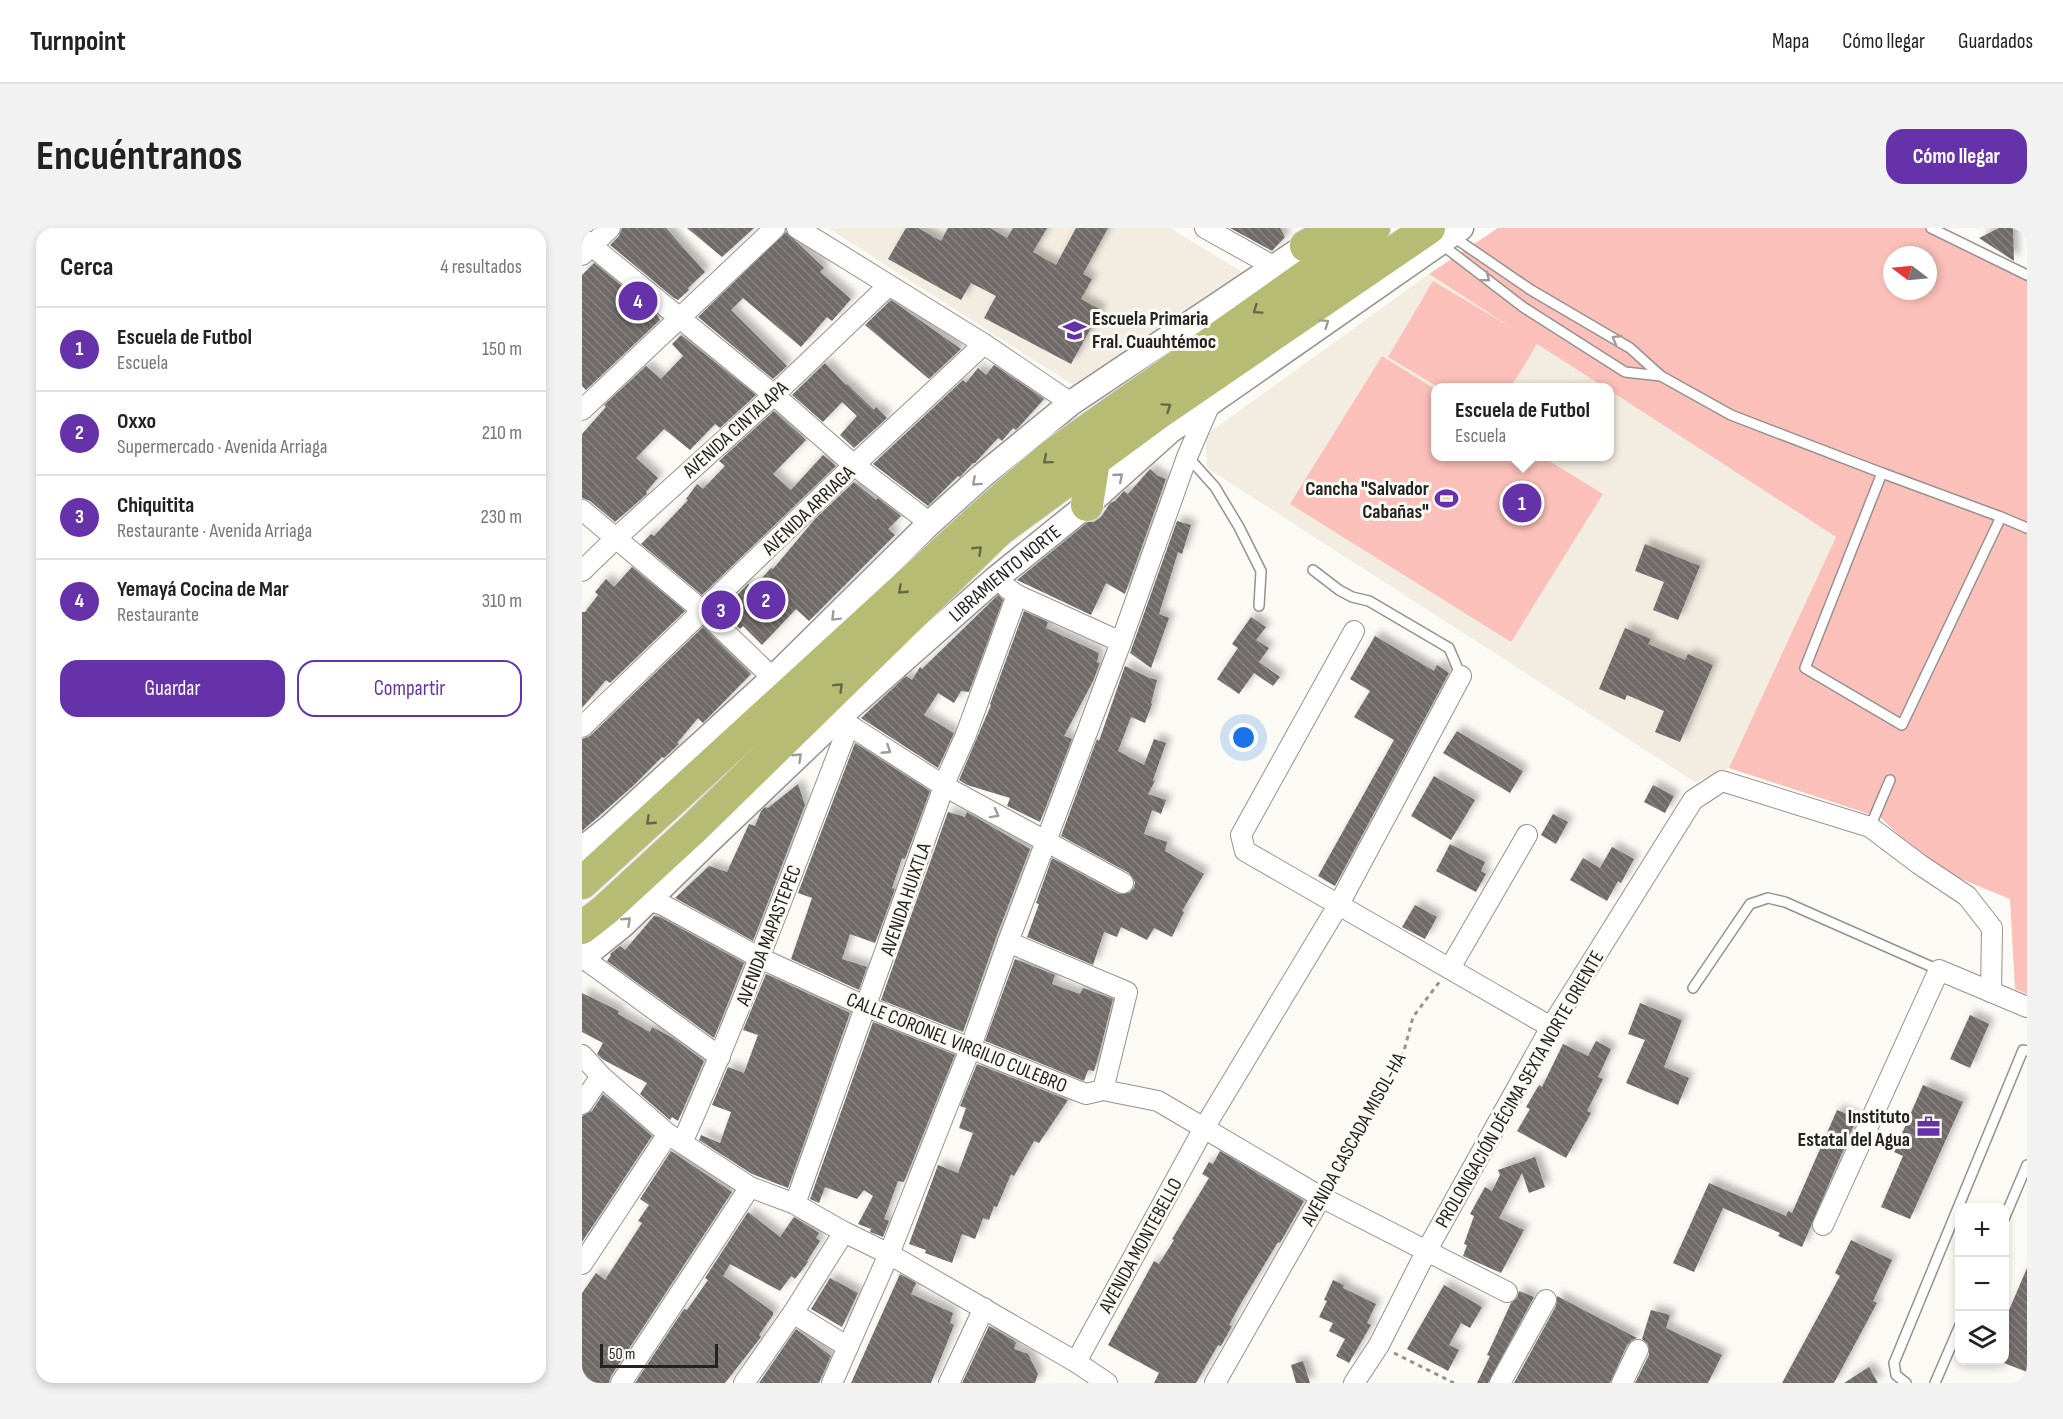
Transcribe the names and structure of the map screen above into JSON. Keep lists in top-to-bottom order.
{
  "streets": {
    "highway": ["LIBRAMIENTO NORTE"],
    "street": [
      "AVENIDA CINTALAPA",
      "AVENIDA ARRIAGA",
      "AVENIDA HUIXTLA",
      "AVENIDA MAPASTEPEC",
      "CALLE CORONEL VIRGILIO CULEBRO",
      "PROLONGACIÓN DÉCIMA SEXTA NORTE ORIENTE",
      "AVENIDA CASCADA MISOL-HA",
      "AVENIDA MONTEBELLO"
    ]
  },
  "crossings": [
    ["LIBRAMIENTO NORTE", "AVENIDA MAPASTEPEC"],
    ["LIBRAMIENTO NORTE", "CALLE CORONEL VIRGILIO CULEBRO"],
    ["AVENIDA HUIXTLA", "CALLE CORONEL VIRGILIO CULEBRO"],
    ["AVENIDA MAPASTEPEC", "CALLE CORONEL VIRGILIO CULEBRO"],
    ["CALLE CORONEL VIRGILIO CULEBRO", "PROLONGACIÓN DÉCIMA SEXTA NORTE ORIENTE"],
    ["CALLE CORONEL VIRGILIO CULEBRO", "AVENIDA CASCADA MISOL-HA"],
    ["CALLE CORONEL VIRGILIO CULEBRO", "AVENIDA MONTEBELLO"]
  ],
  "places": {
    "school or university": ["Escuela Primaria Fral. Cuauhtémoc"],
    "sports": ["Cancha \"Salvador Cabañas\""],
    "office": ["Instituto Estatal del Agua"]
  },
  "scale_bar": "50 m",
  "north": "left",
  "page": {
    "header": "Turnpoint",
    "nav": ["Mapa", "Cómo llegar", "Guardados"],
    "buttons": [
      "Cómo llegar",
      ["Guardar", "Compartir"]
    ],
    "title": "Encuéntranos",
    "heading": ["Cerca", "4 resultados"],
    "pins": [
      "4",
      "1",
      "2",
      "3"
    ],
    "list": [
      {
        "mark": "1",
        "name": "Escuela de Futbol",
        "note": "Escuela",
        "value": "150 m"
      },
      {
        "mark": "2",
        "name": "Oxxo",
        "note": "Supermercado · Avenida Arriaga",
        "value": "210 m"
      },
      {
        "mark": "3",
        "name": "Chiquitita",
        "note": "Restaurante · Avenida Arriaga",
        "value": "230 m"
      },
      {
        "mark": "4",
        "name": "Yemayá Cocina de Mar",
        "note": "Restaurante",
        "value": "310 m"
      }
    ],
    "popup": ["Escuela de Futbol", "Escuela"],
    "map_buttons": ["+", "−"],
    "scale": "50 m"
  }
}
